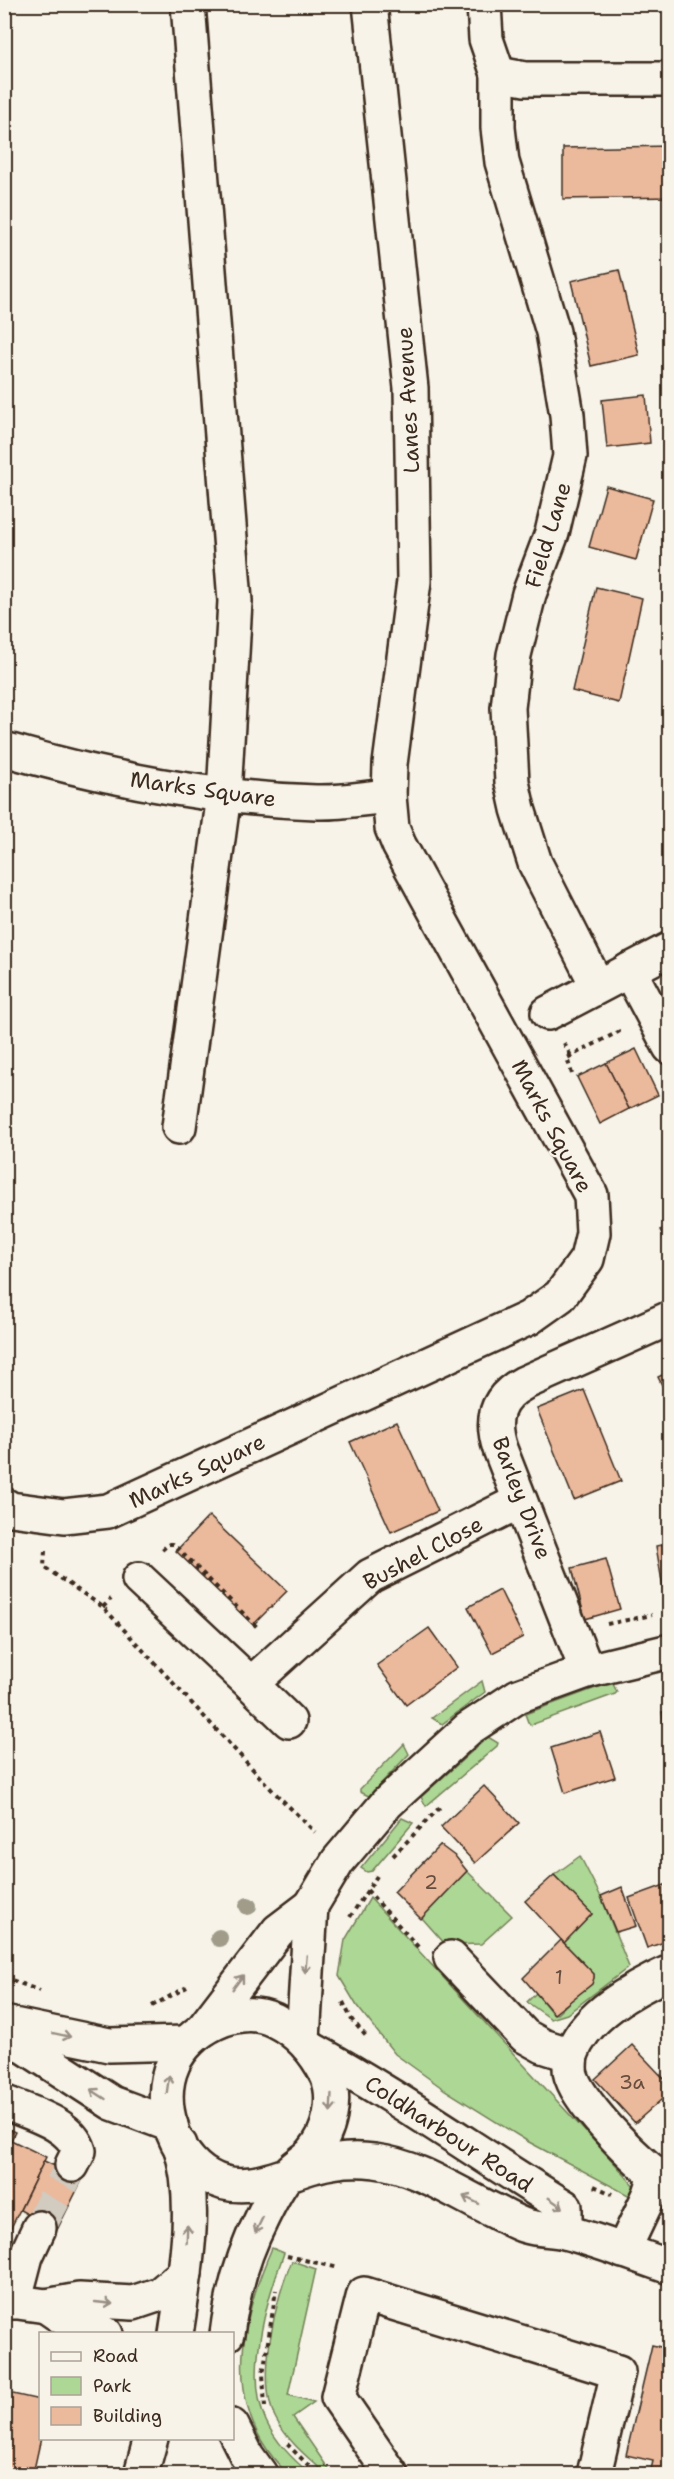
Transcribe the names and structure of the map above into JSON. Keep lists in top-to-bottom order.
{
  "streets": {
    "street": [
      "Lanes Avenue",
      "Field Lane",
      "Marks Square",
      "Barley Drive",
      "Bushel Close",
      "Coldharbour Road"
    ]
  },
  "crossings": [
    ["Lanes Avenue", "Marks Square"],
    ["Barley Drive", "Bushel Close"]
  ],
  "house_numbers": ["2", "1", "3a"],
  "legend": ["Road", "Park", "Building"]
}
